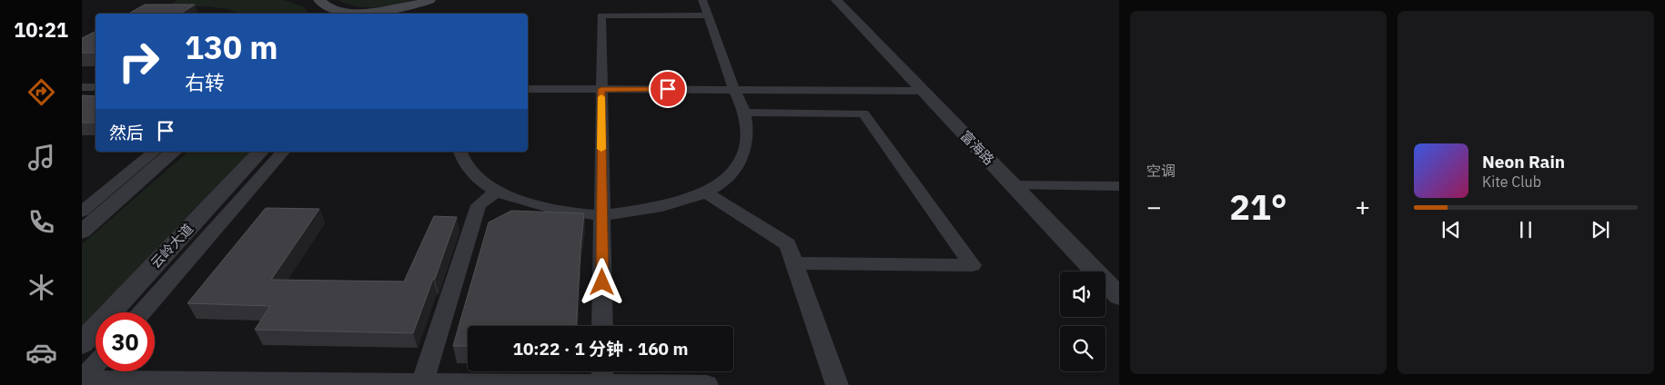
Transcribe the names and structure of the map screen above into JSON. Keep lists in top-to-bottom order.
{
  "streets": {
    "street": ["富海路", "云岭大道"]
  },
  "page": {
    "tabs": "10:21",
    "tile": "空调",
    "turn": ["130 m", "右转"],
    "then": "然后",
    "song": ["Neon Rain", "Kite Club"],
    "heat": ["−", "21°", "+"],
    "limit": "30",
    "trip": "10:22 · 1 分钟 · 160 m"
  }
}
